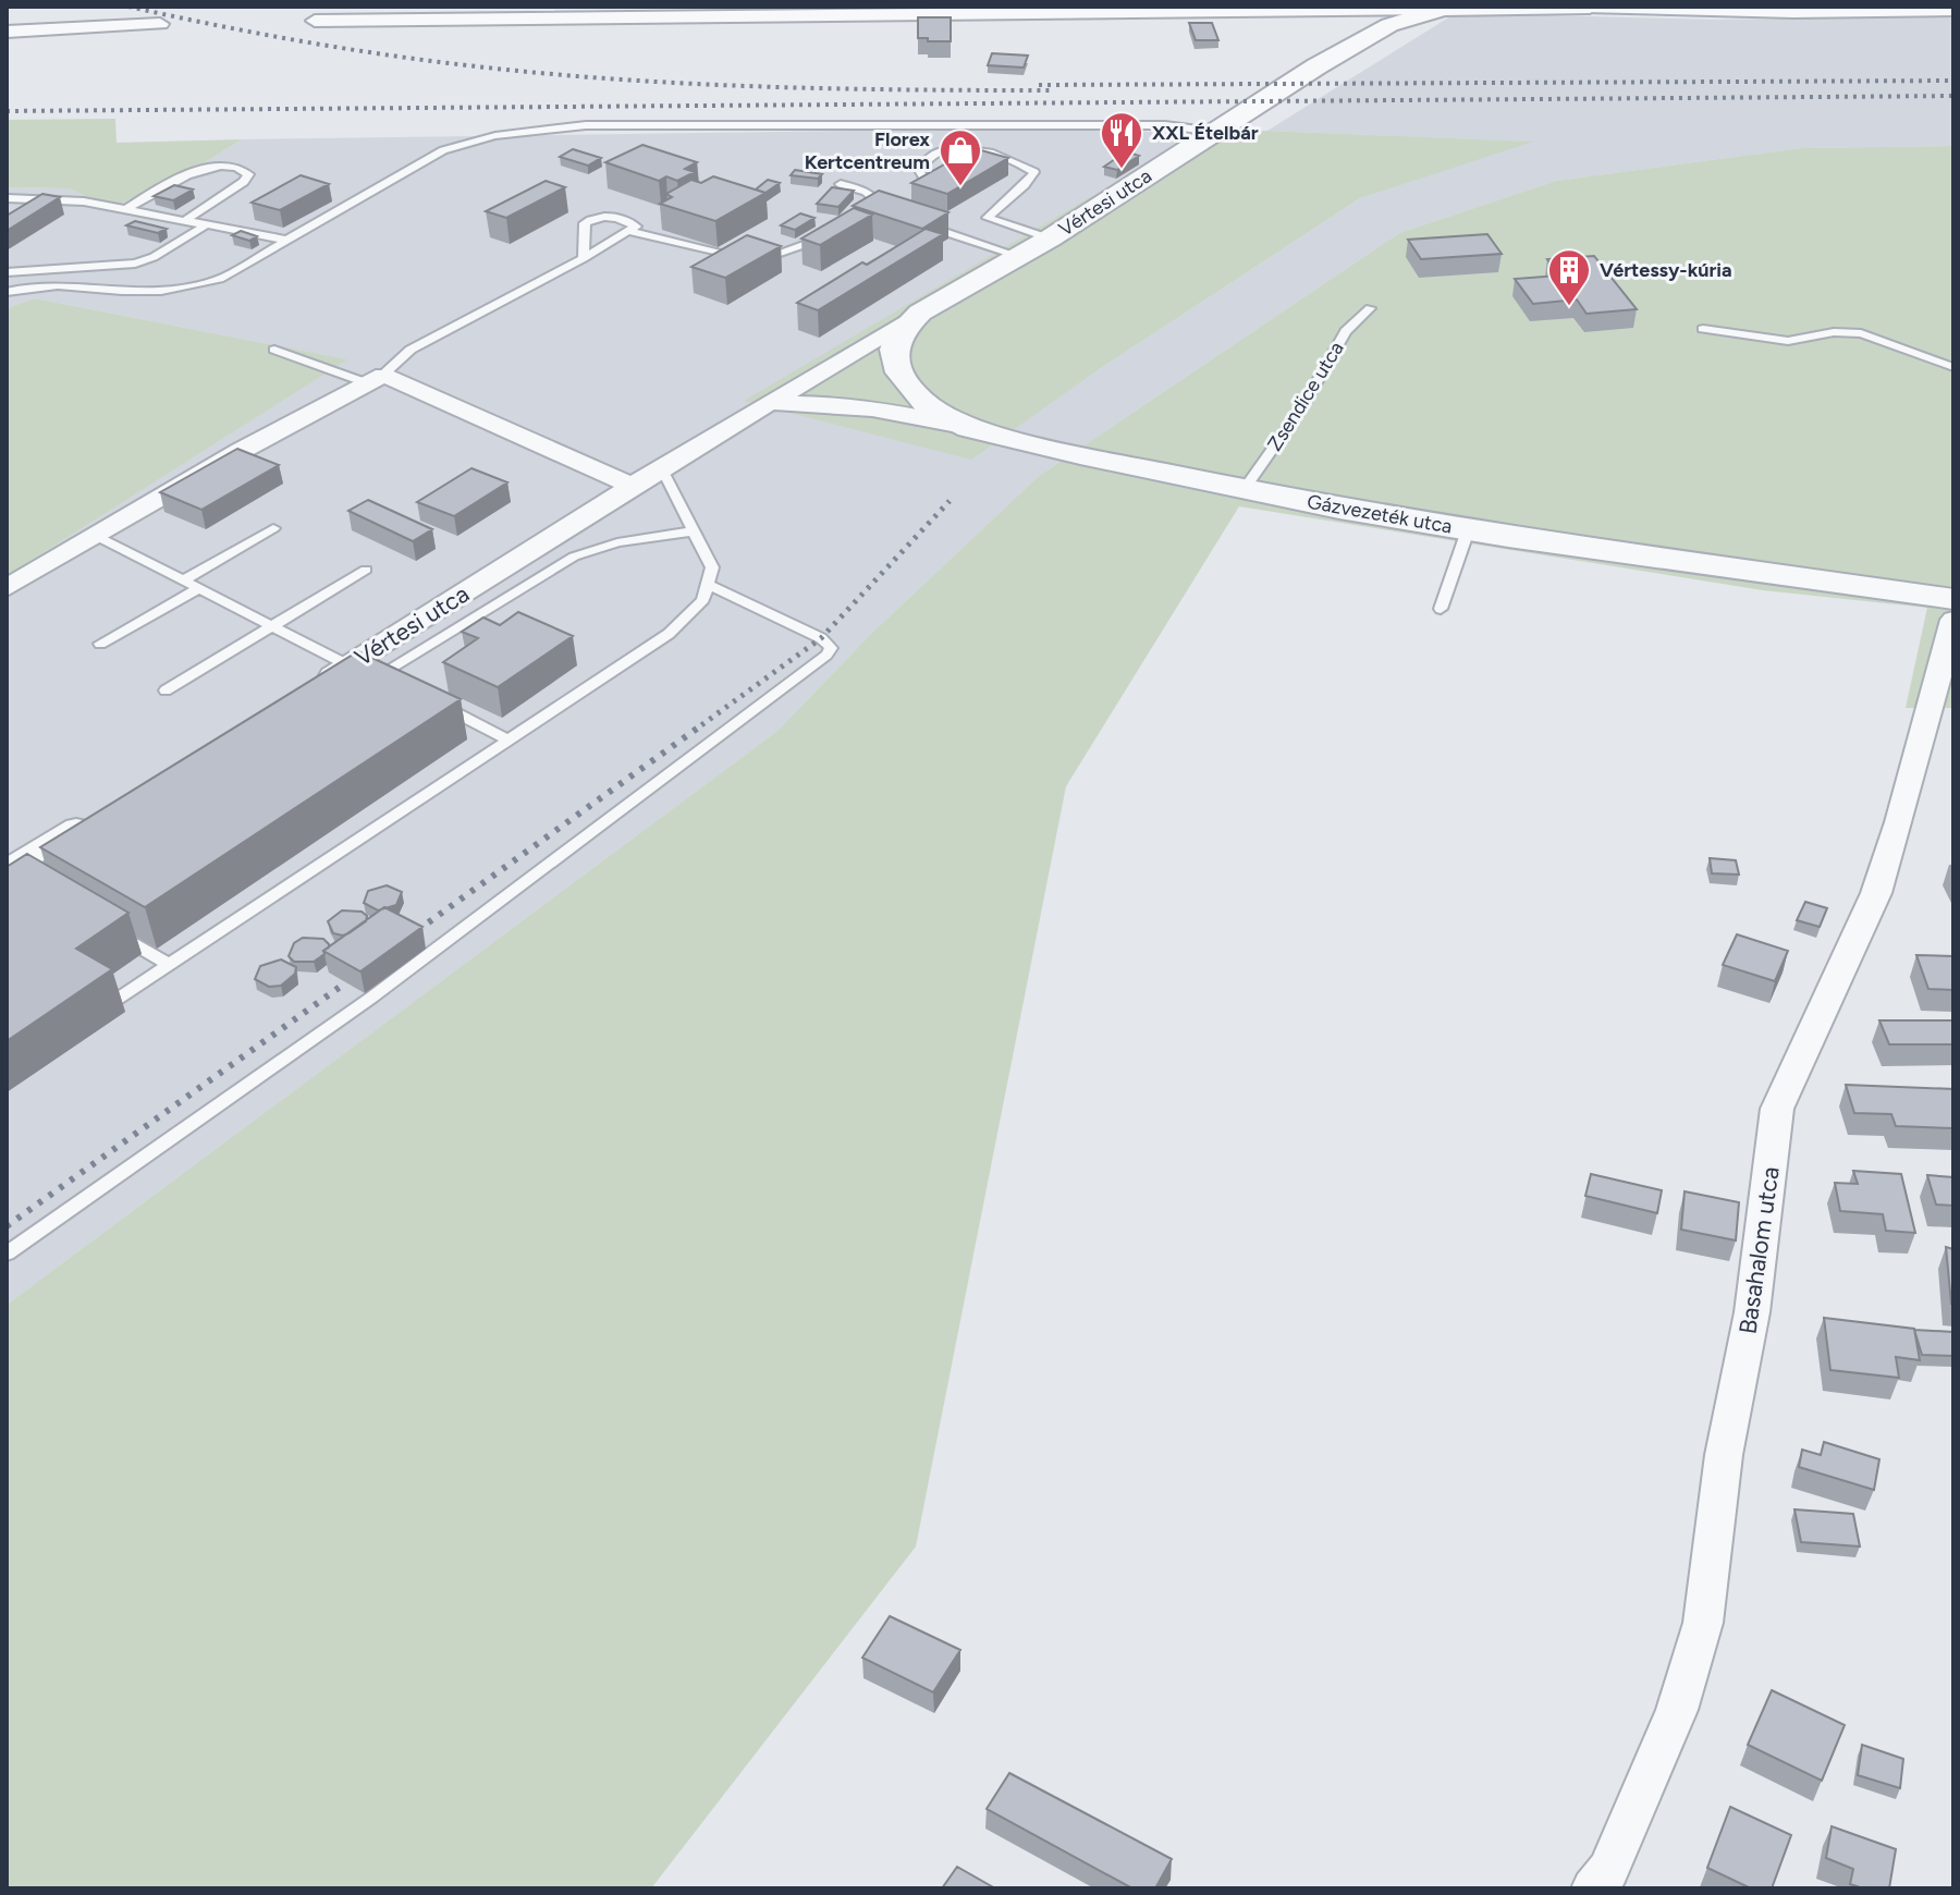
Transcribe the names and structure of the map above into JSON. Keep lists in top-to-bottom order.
{
  "streets": {
    "street": ["Vértesi utca", "Gázvezeték utca", "Basahalom utca"],
    "lane": ["Zsendice utca"]
  },
  "crossings": [
    ["Vértesi utca", "Gázvezeték utca"],
    ["Zsendice utca", "Gázvezeték utca"]
  ],
  "places": {
    "restaurant": ["XXL Ételbár"],
    "shop": ["Florex Kertcentreum"],
    "building": ["Vértessy-kúria"]
  }
}
